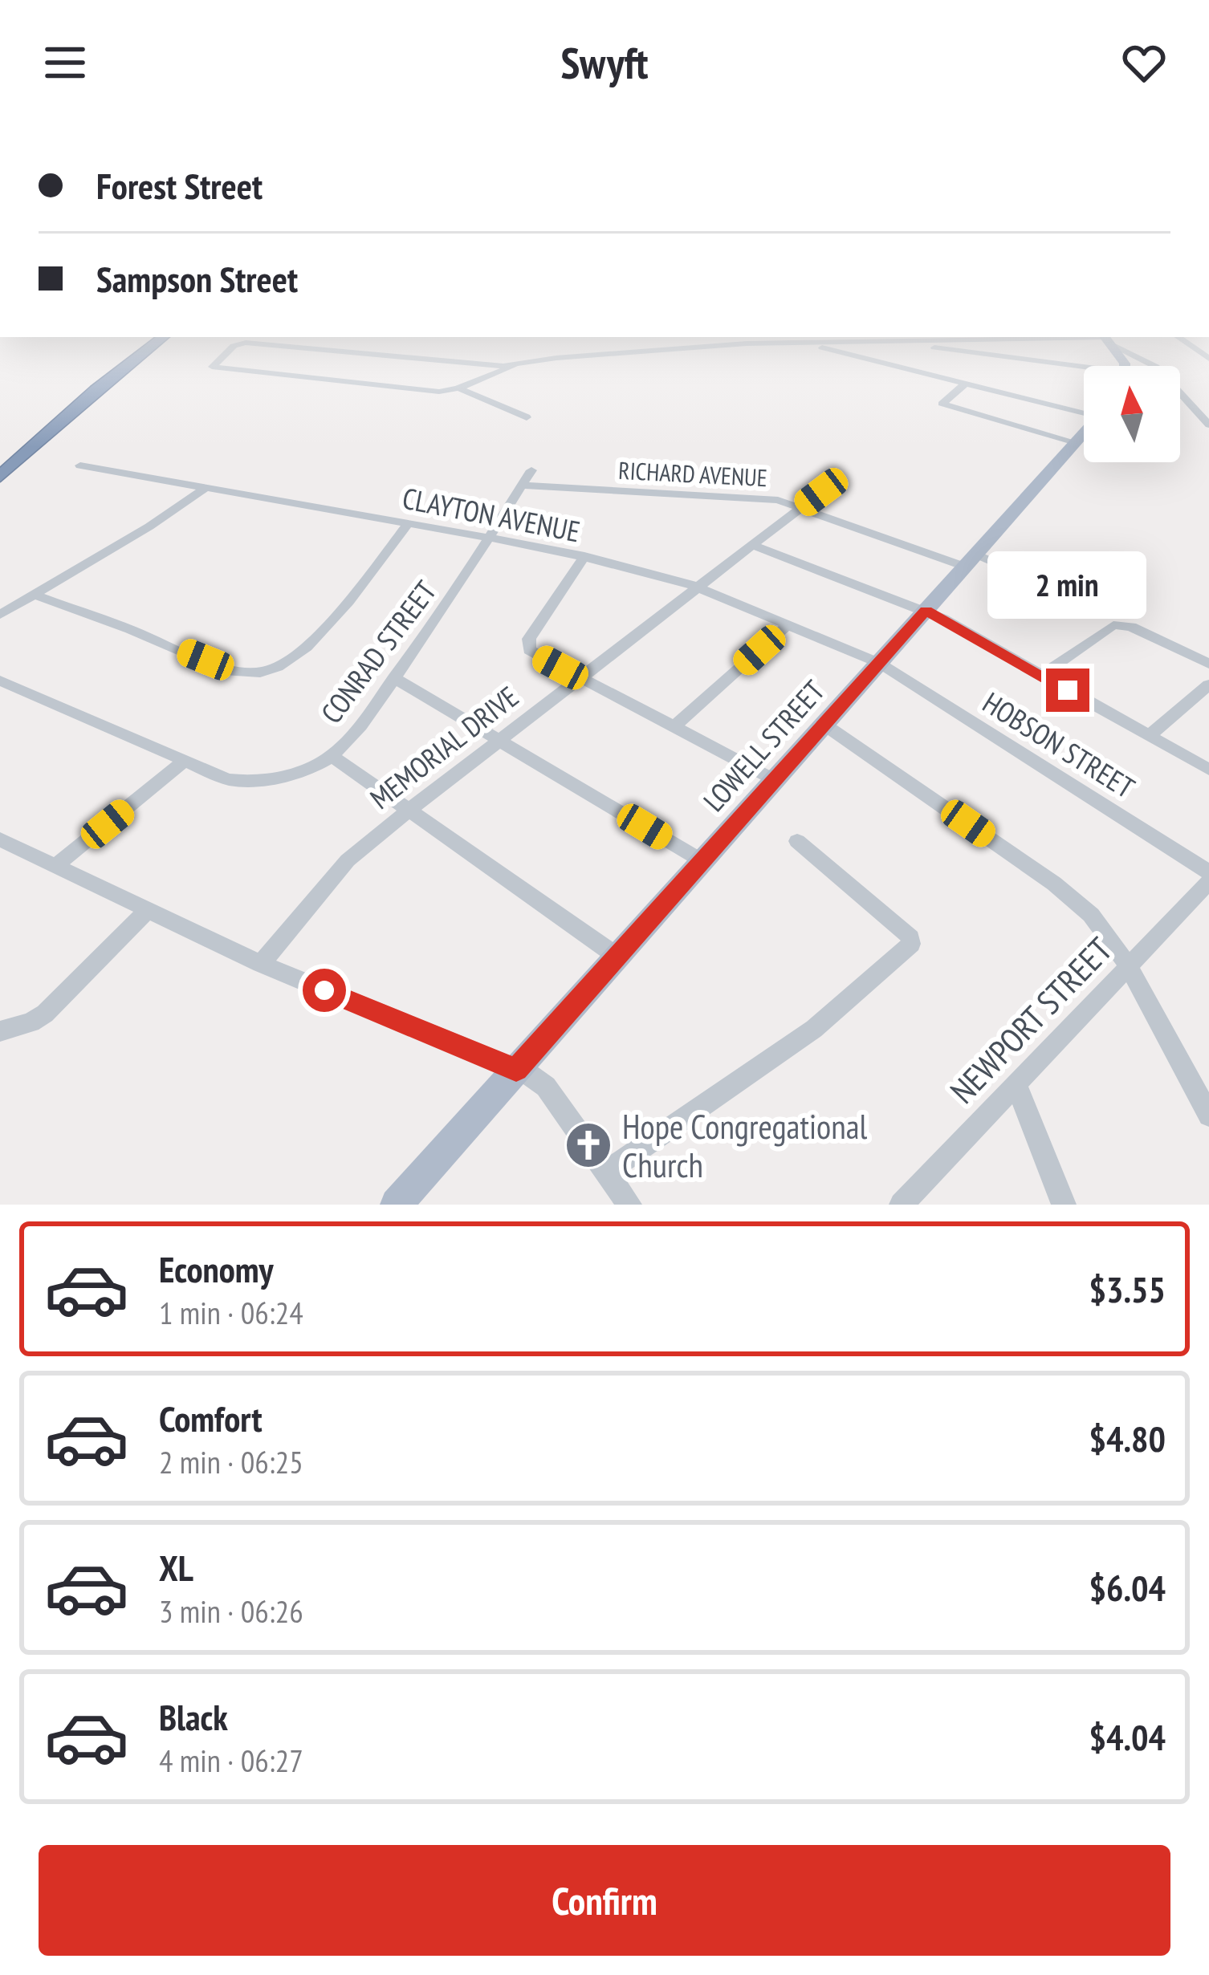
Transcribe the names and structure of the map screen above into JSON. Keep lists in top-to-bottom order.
{
  "streets": {
    "main road": ["LOWELL STREET"],
    "street": [
      "RICHARD AVENUE",
      "CLAYTON AVENUE",
      "CONRAD STREET",
      "HOBSON STREET",
      "MEMORIAL DRIVE",
      "NEWPORT STREET"
    ]
  },
  "crossings": [
    ["RICHARD AVENUE", "CONRAD STREET"],
    ["RICHARD AVENUE", "LOWELL STREET"],
    ["RICHARD AVENUE", "MEMORIAL DRIVE"],
    ["CLAYTON AVENUE", "CONRAD STREET"],
    ["CLAYTON AVENUE", "HOBSON STREET"],
    ["CLAYTON AVENUE", "LOWELL STREET"],
    ["CLAYTON AVENUE", "MEMORIAL DRIVE"],
    ["HOBSON STREET", "LOWELL STREET"]
  ],
  "places": {
    "church": ["Hope Congregational Church"]
  },
  "north": "top",
  "page": {
    "header": "Swyft",
    "banner": ["Forest Street", "Sampson Street"],
    "bubble": "2 min",
    "list": [
      {
        "name": "Economy",
        "note": "1 min · 06:24",
        "value": "$3.55"
      },
      {
        "name": "Comfort",
        "note": "2 min · 06:25",
        "value": "$4.80"
      },
      {
        "name": "XL",
        "note": "3 min · 06:26",
        "value": "$6.04"
      },
      {
        "name": "Black",
        "note": "4 min · 06:27",
        "value": "$4.04"
      }
    ],
    "buttons": "Confirm"
  }
}
